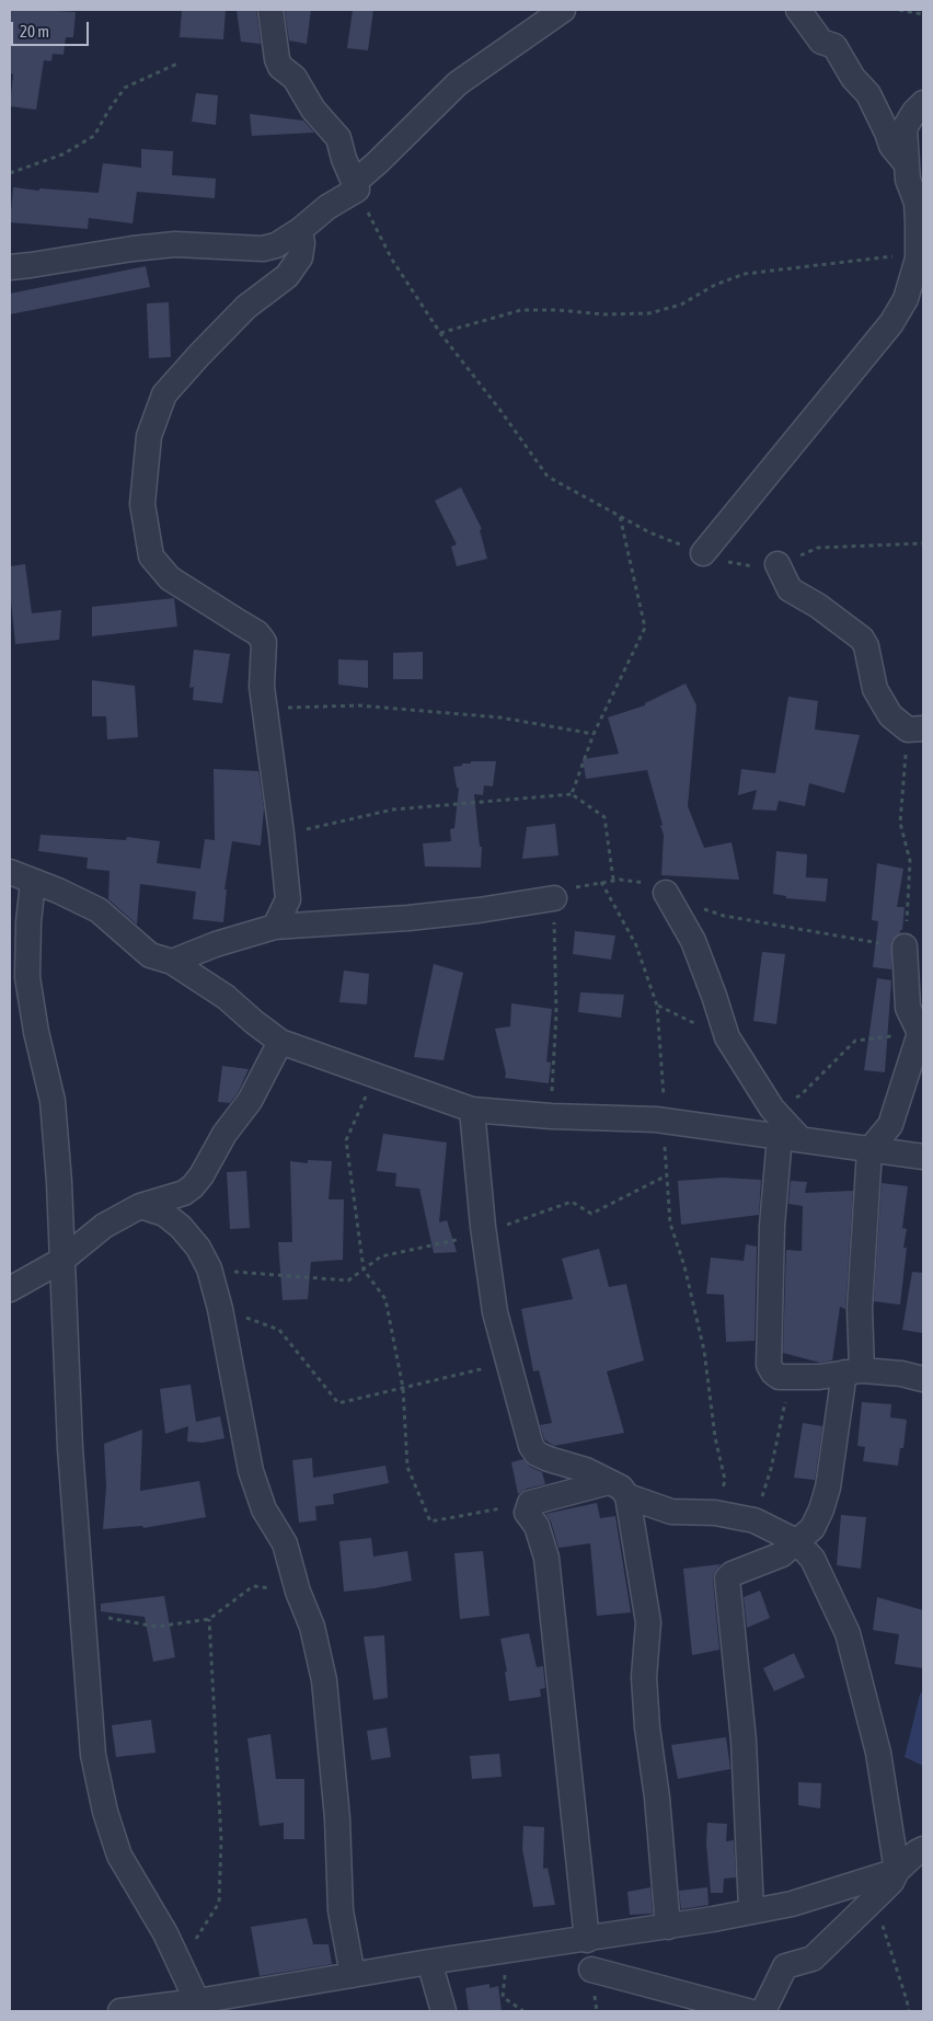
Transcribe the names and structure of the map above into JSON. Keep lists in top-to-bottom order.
{
  "scale_bar": "20 m"
}
